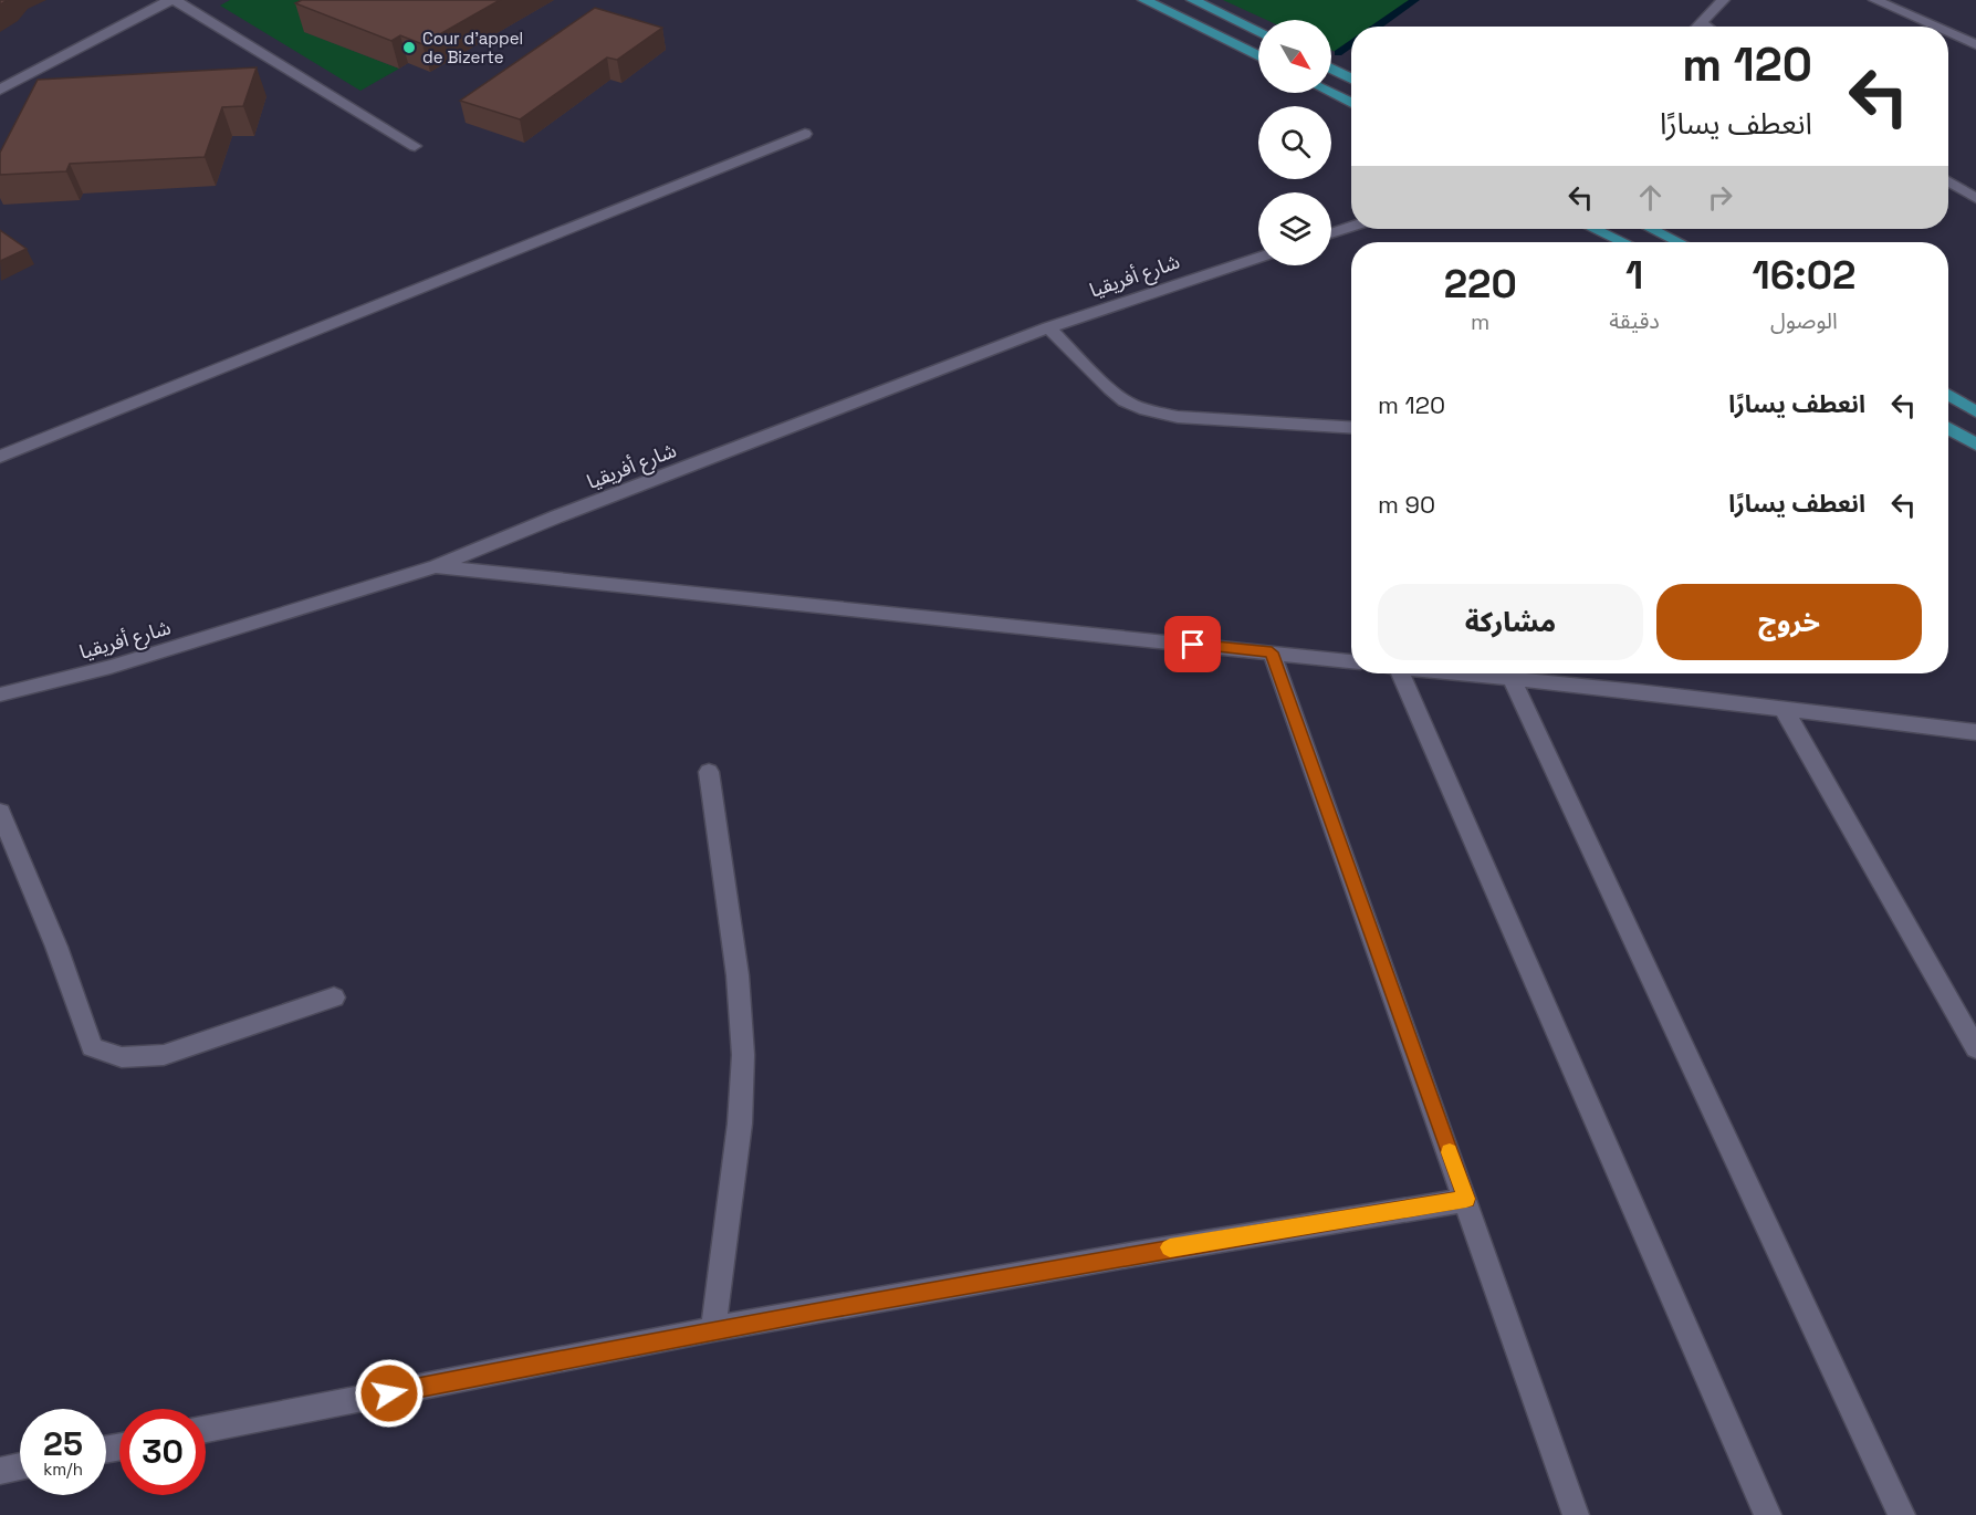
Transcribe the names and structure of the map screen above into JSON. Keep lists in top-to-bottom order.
{
  "streets": {
    "street": ["شارع أفريقيا"]
  },
  "places": ["Cour d'appel de Bizerte"],
  "north": "bottom right",
  "page": {
    "turn": ["120 m", "انعطف يسارًا"],
    "eta": [
      "16:02",
      "الوصول",
      "1",
      "دقيقة",
      "220",
      "m"
    ],
    "list": [
      {
        "name": "انعطف يسارًا",
        "value": "120 m"
      },
      {
        "name": "انعطف يسارًا",
        "value": "90 m"
      }
    ],
    "buttons": ["خروج", "مشاركة"],
    "speed": "25 km/h",
    "limit": "30"
  }
}
